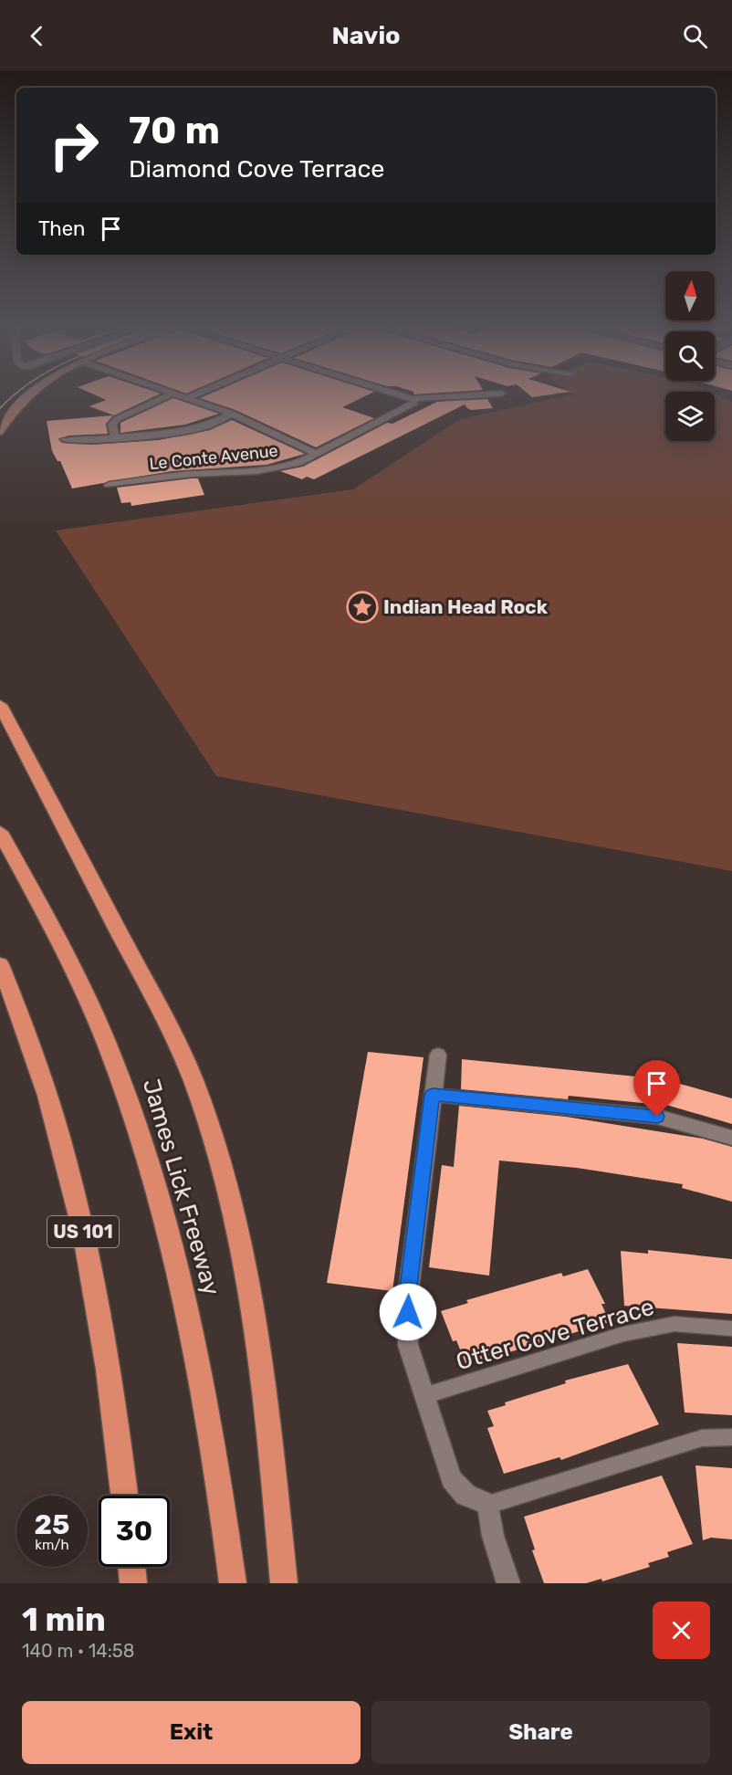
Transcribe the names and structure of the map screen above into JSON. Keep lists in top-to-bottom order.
{
  "streets": {
    "highway": ["James Lick Freeway", "US 101"],
    "street": ["Le Conte Avenue"],
    "lane": ["Otter Cove Terrace"]
  },
  "places": {
    "place": ["Indian Head Rock"]
  },
  "north": "top",
  "page": {
    "header": "Navio",
    "turn": ["70 m", "Diamond Cove Terrace"],
    "then": "Then",
    "speed": "25 km/h",
    "limit": "30",
    "heading": ["1 min", "140 m · 14:58"],
    "buttons": ["Exit", "Share"]
  }
}
